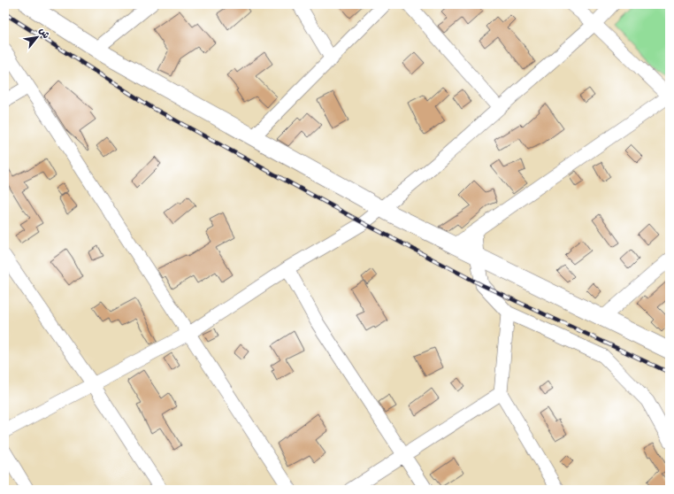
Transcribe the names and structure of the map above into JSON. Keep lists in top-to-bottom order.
{
  "north": "top right"
}
